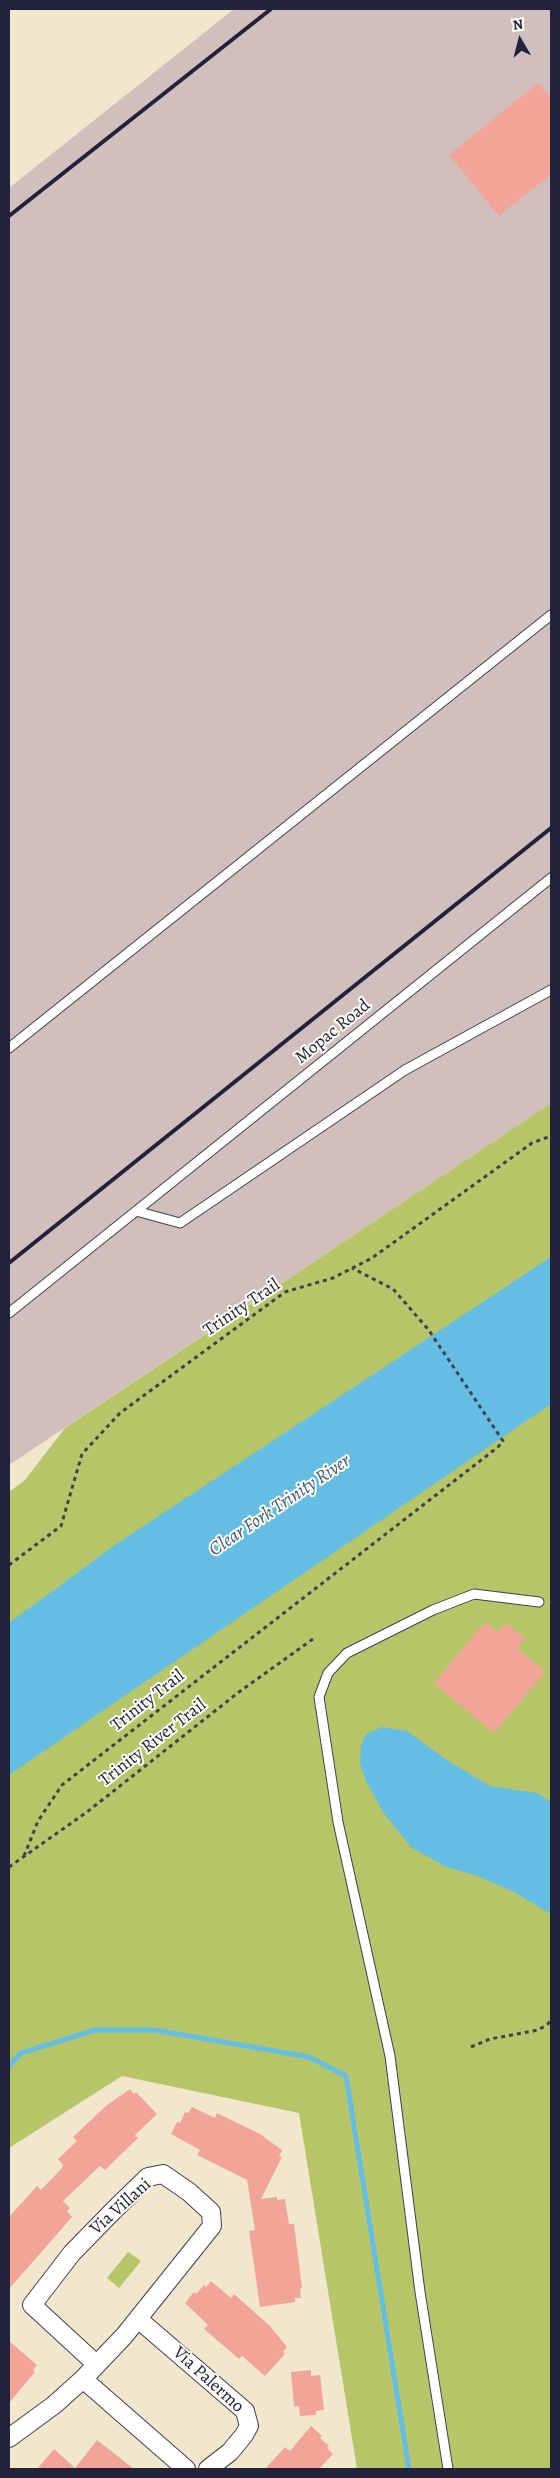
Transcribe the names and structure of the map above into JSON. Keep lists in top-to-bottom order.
{
  "streets": {
    "street": ["Via Villani", "Via Palermo"],
    "lane": ["Mopac Road"],
    "path": ["Trinity Trail", "Trinity River Trail"]
  },
  "crossings": [
    ["Trinity Trail", "Trinity River Trail"],
    ["Via Villani", "Via Palermo"]
  ],
  "water": ["Clear Fork Trinity River"],
  "north": "top"
}
